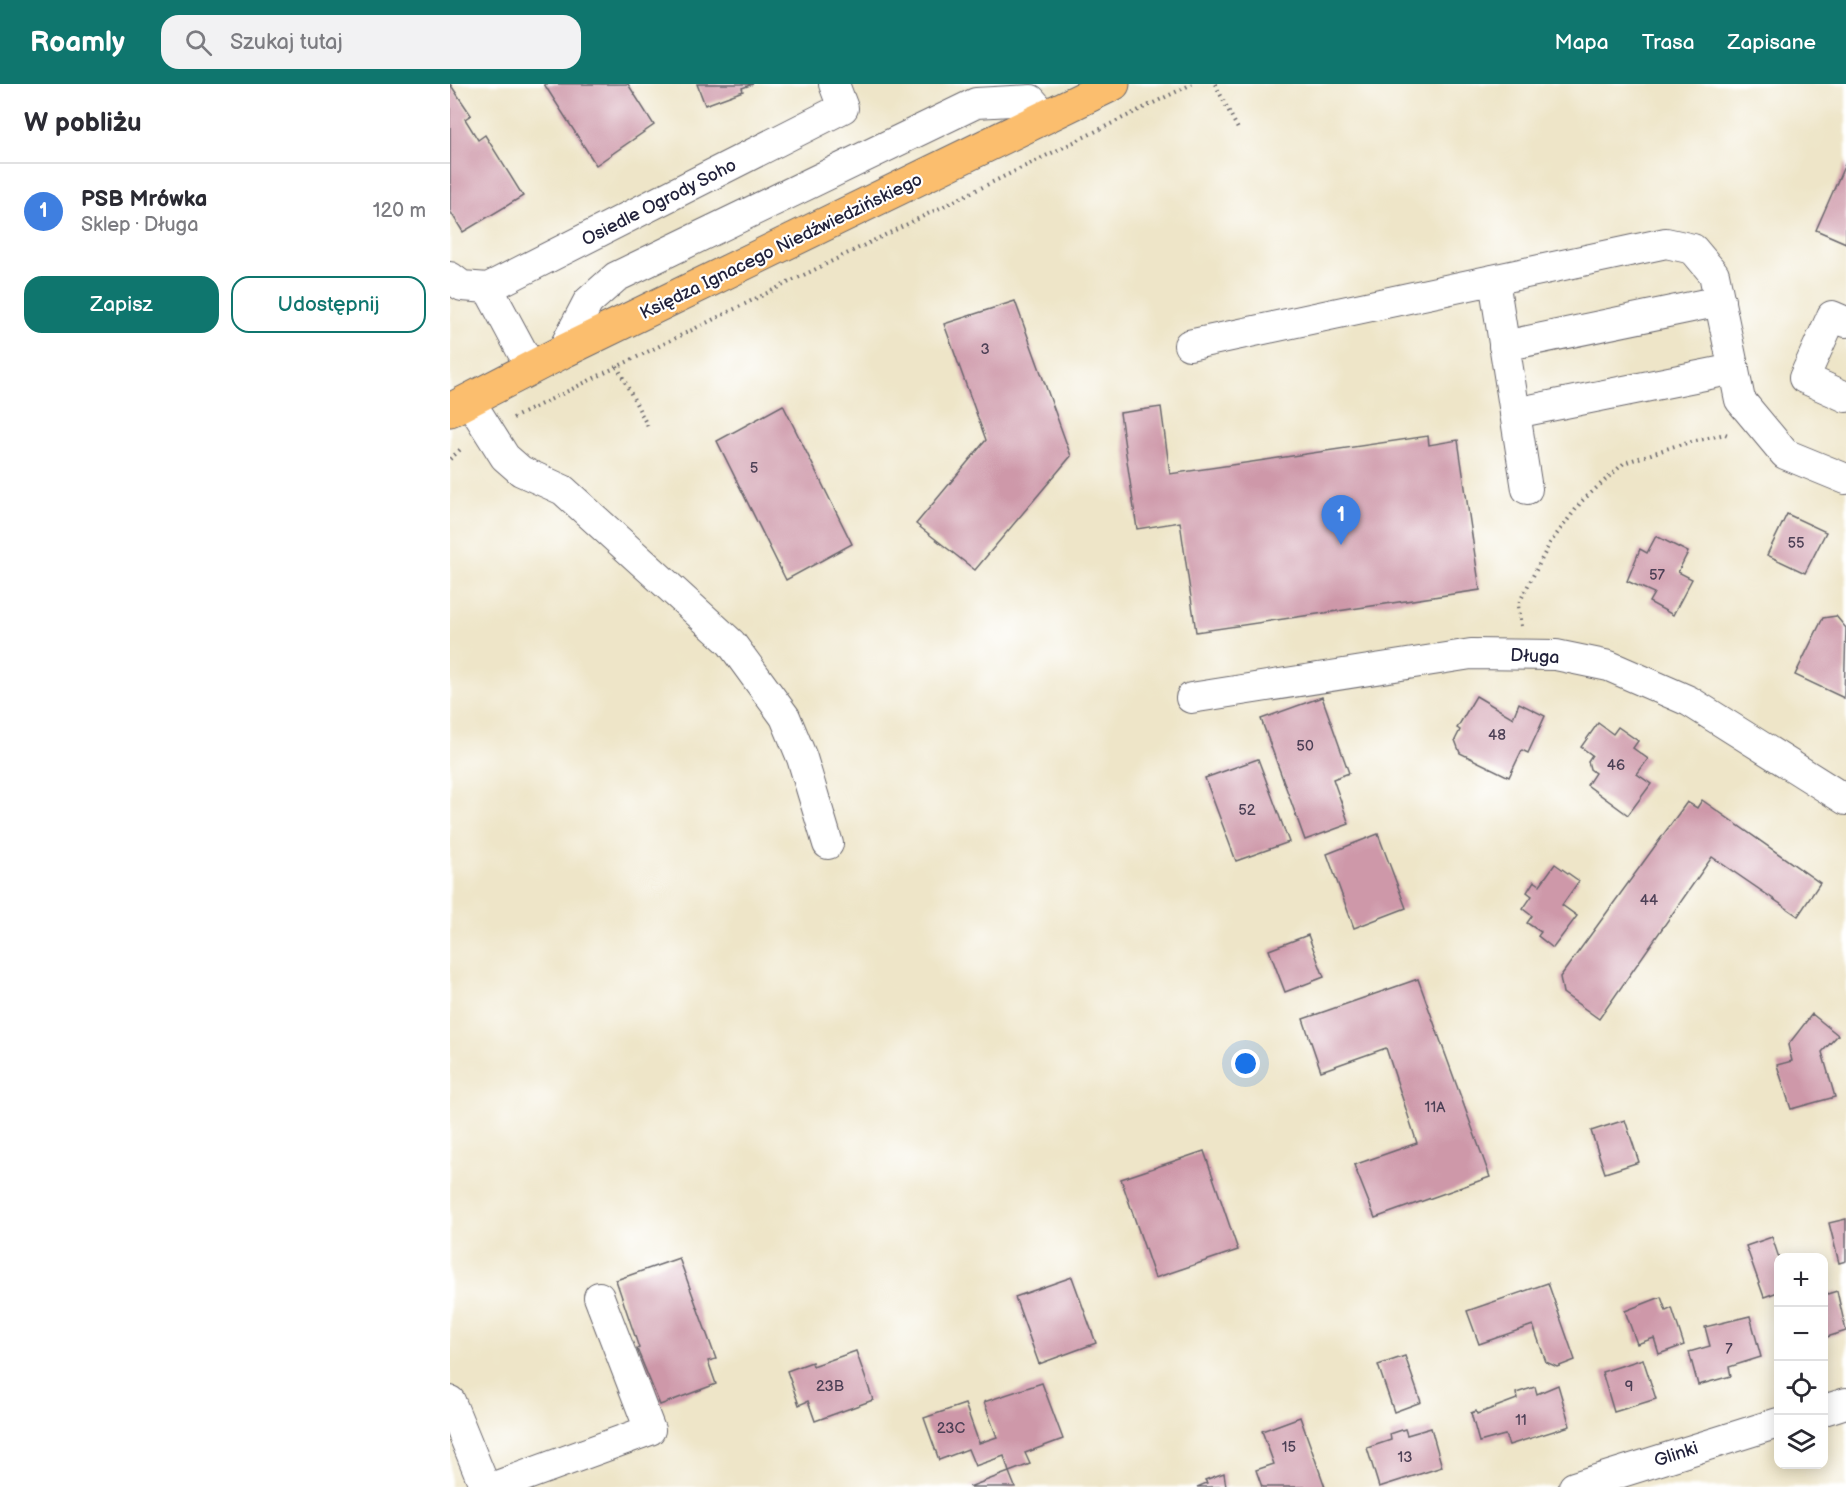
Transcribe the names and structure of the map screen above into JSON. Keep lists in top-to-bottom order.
{
  "streets": {
    "main road": ["Księdza Ignacego Niedźwiedzińskiego"],
    "street": ["Osiedle Ogrody Soho", "Długa", "Glinki"]
  },
  "house_numbers": [
    "3",
    "5",
    "55",
    "57",
    "48",
    "50",
    "46",
    "52",
    "44",
    "11A",
    "7",
    "23B",
    "9",
    "11",
    "23C",
    "15",
    "13"
  ],
  "page": {
    "header": "Roamly",
    "search": "Szukaj tutaj",
    "nav": ["Mapa", "Trasa", "Zapisane"],
    "heading": "W pobliżu",
    "list": [
      {
        "mark": "1",
        "name": "PSB Mrówka",
        "note": "Sklep · Długa",
        "value": "120 m"
      }
    ],
    "buttons": ["Zapisz", "Udostępnij"],
    "pins": "1",
    "map_buttons": ["+", "−"]
  }
}
